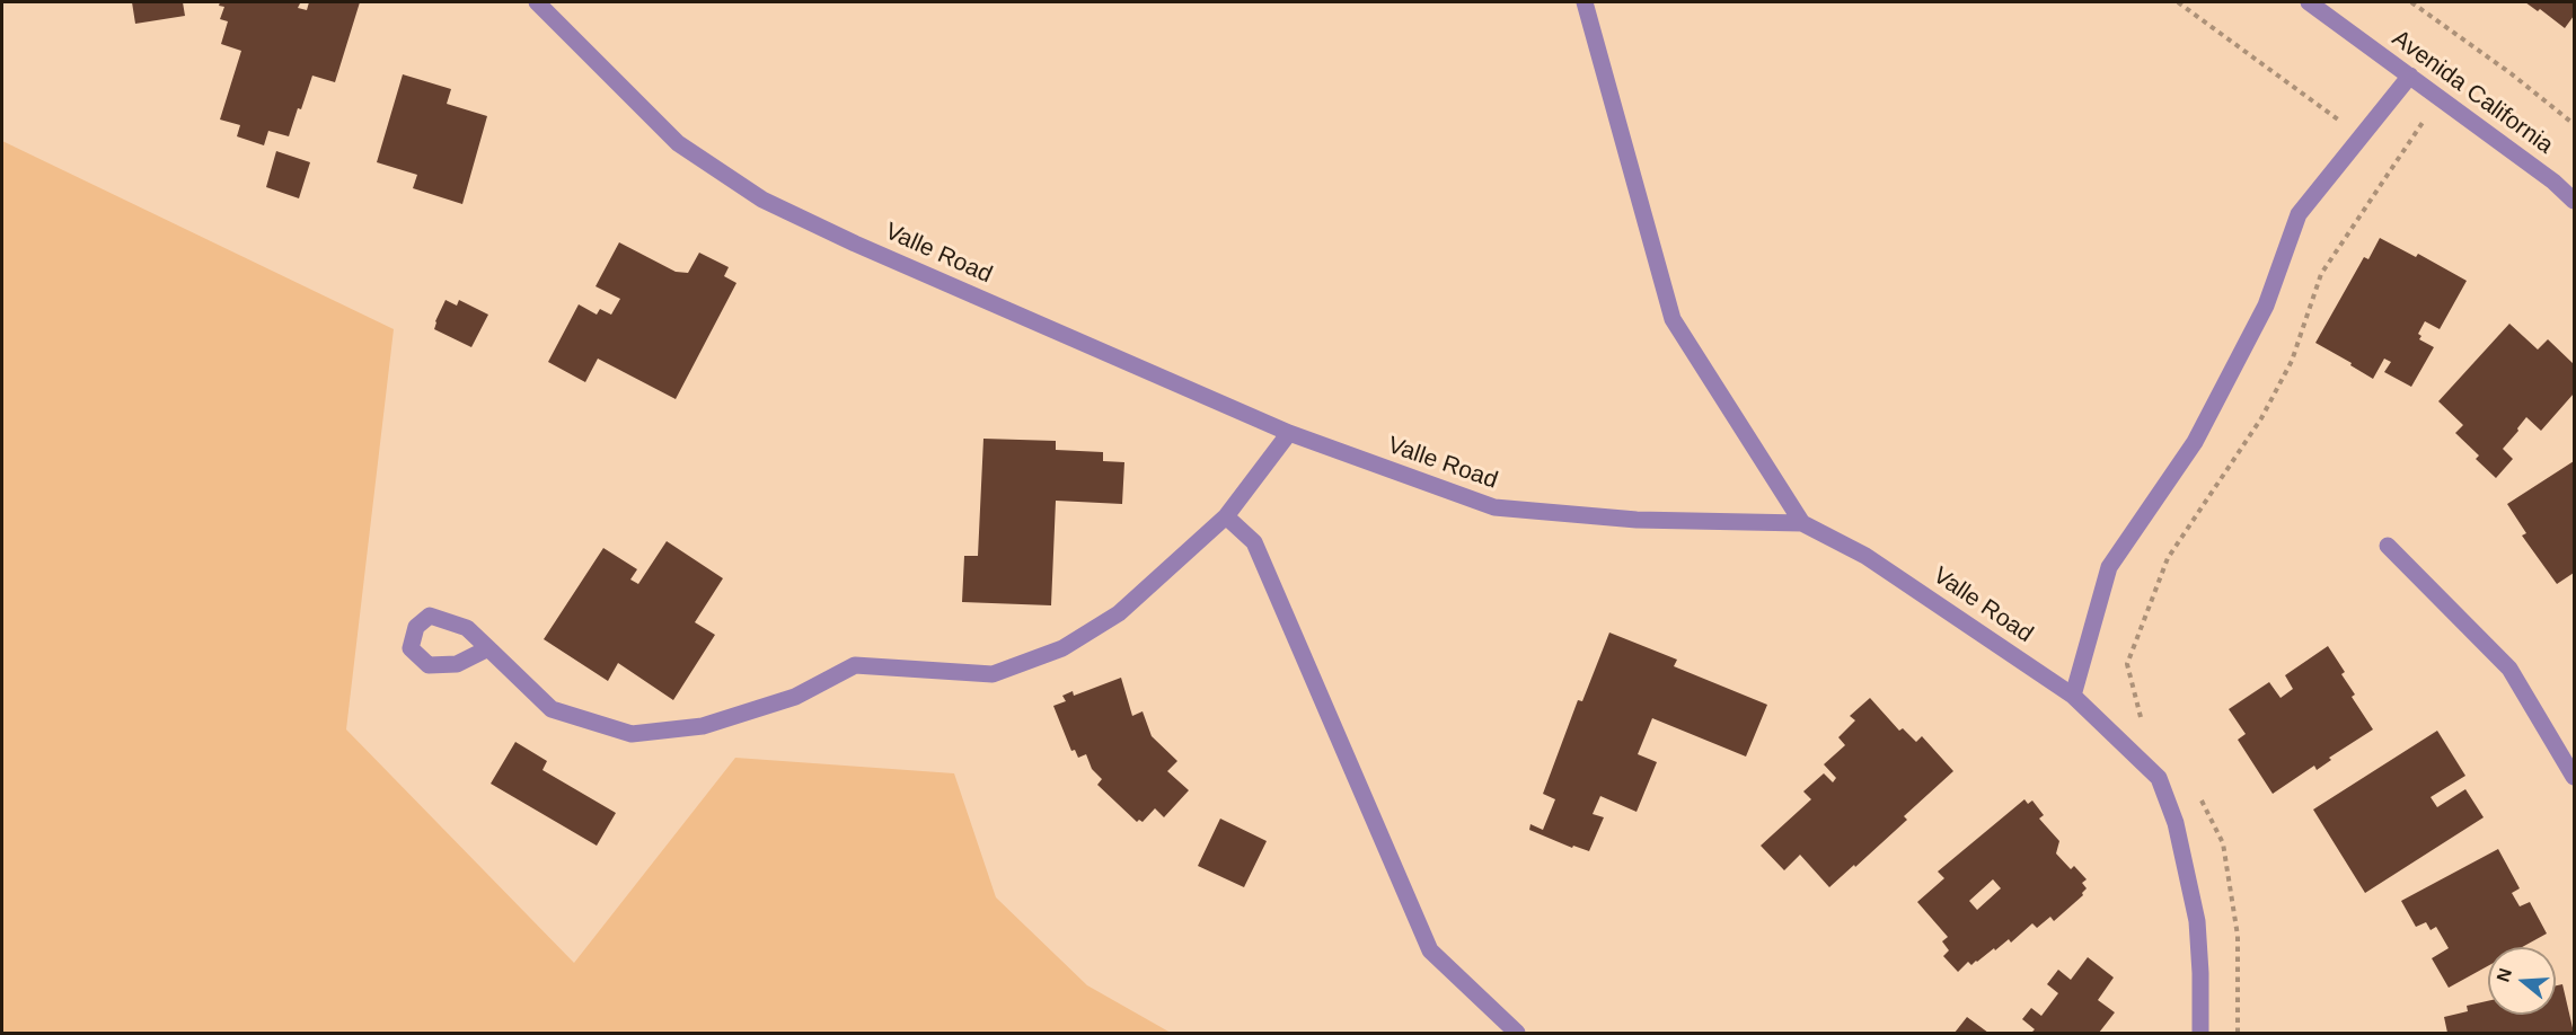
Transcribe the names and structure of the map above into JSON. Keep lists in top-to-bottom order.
{
  "streets": {
    "street": ["Avenida California", "Valle Road"]
  },
  "north": "left"
}
